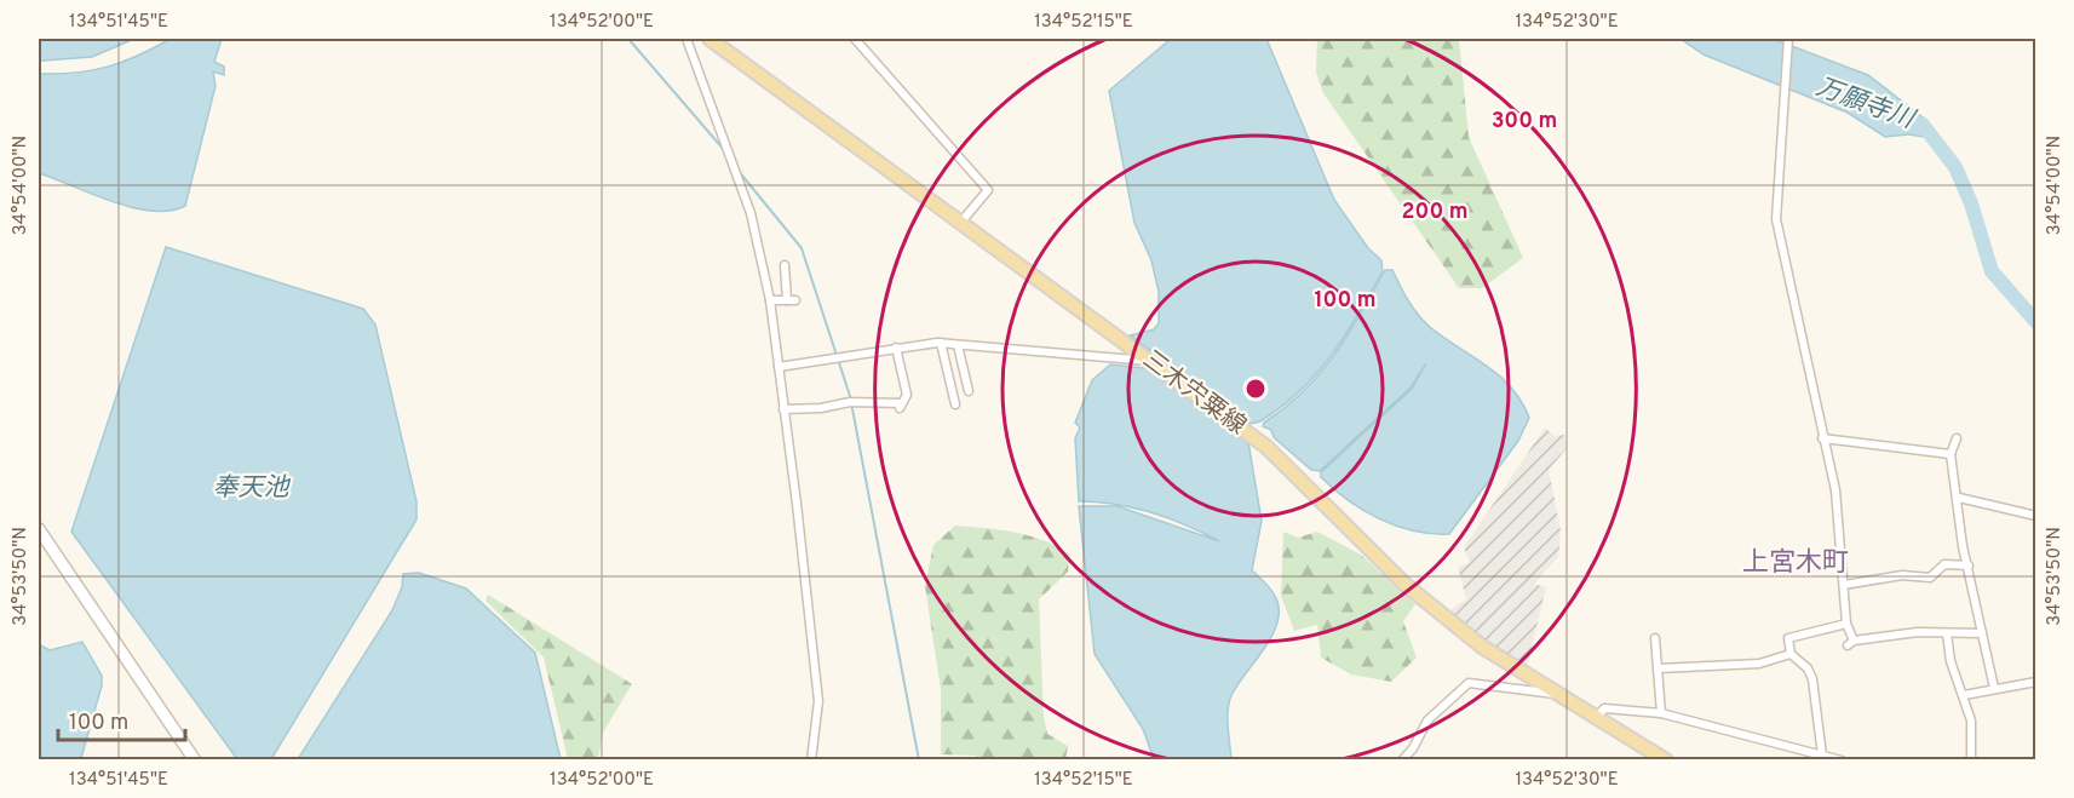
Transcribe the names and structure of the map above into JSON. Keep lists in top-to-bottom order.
{
  "streets": {
    "main road": ["三木宍粟線"]
  },
  "districts": ["上宮木町"],
  "water": ["万願寺川", "奉天池"],
  "scale_bar": "100 m",
  "coordinates": [
    "134°51'45\"E",
    "134°52'00\"E",
    "134°52'15\"E",
    "134°52'30\"E",
    "34°54'00\"N",
    "34°53'50\"N"
  ],
  "rings": ["300 m", "200 m", "100 m"]
}
